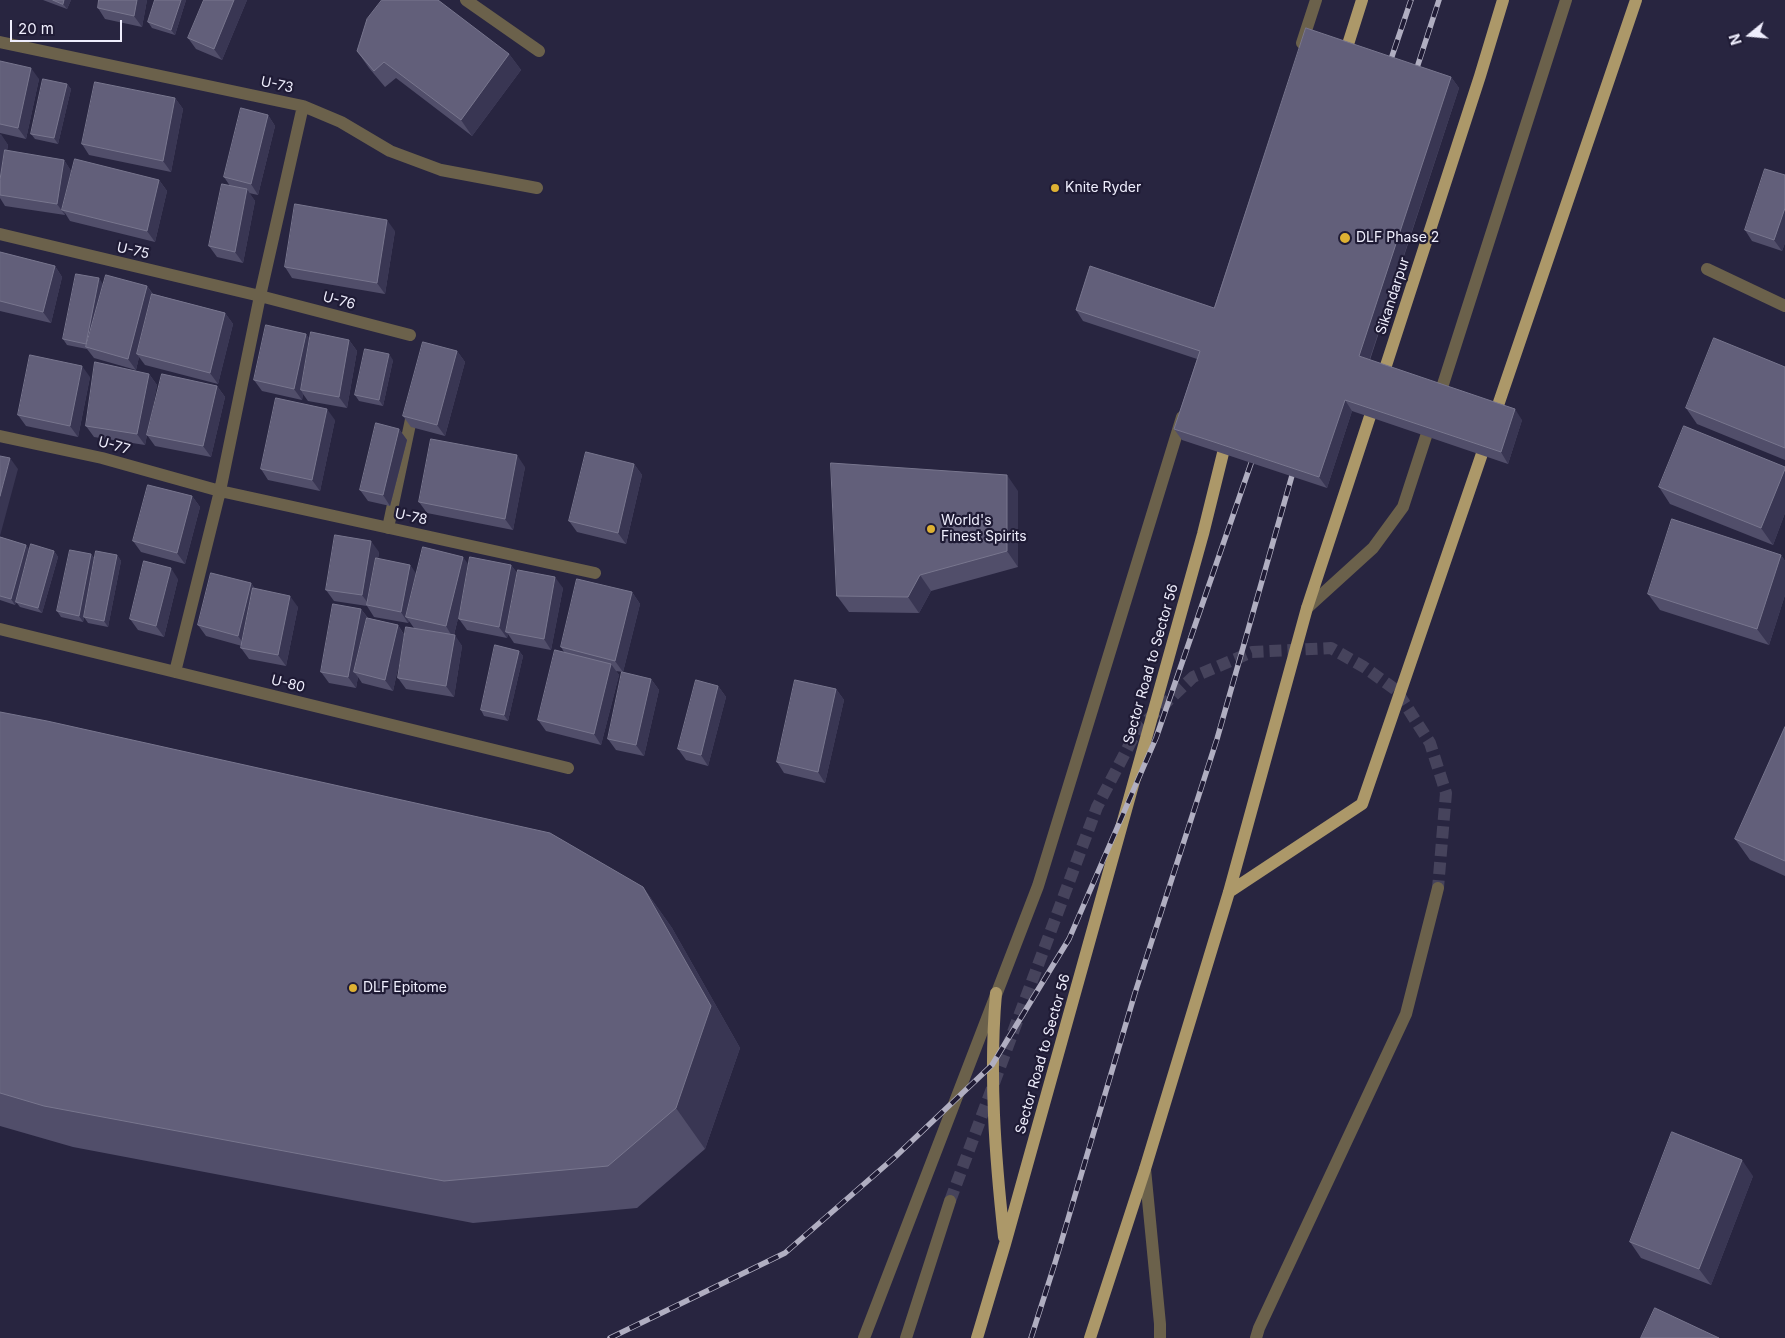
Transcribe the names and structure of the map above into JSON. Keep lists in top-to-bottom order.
{
  "streets": {
    "main road": ["Sikandarpur", "Sector Road to Sector 56"],
    "street": [
      "U-73",
      "U-75",
      "U-76",
      "U-77",
      "U-78",
      "U-80"
    ]
  },
  "crossings": [
    ["U-75", "U-76"],
    ["U-77", "U-78"]
  ],
  "places": [
    "Knite Ryder",
    "DLF Phase 2",
    "World's Finest Spirits",
    "DLF Epitome"
  ],
  "scale_bar": "20 m",
  "north": "left"
}
